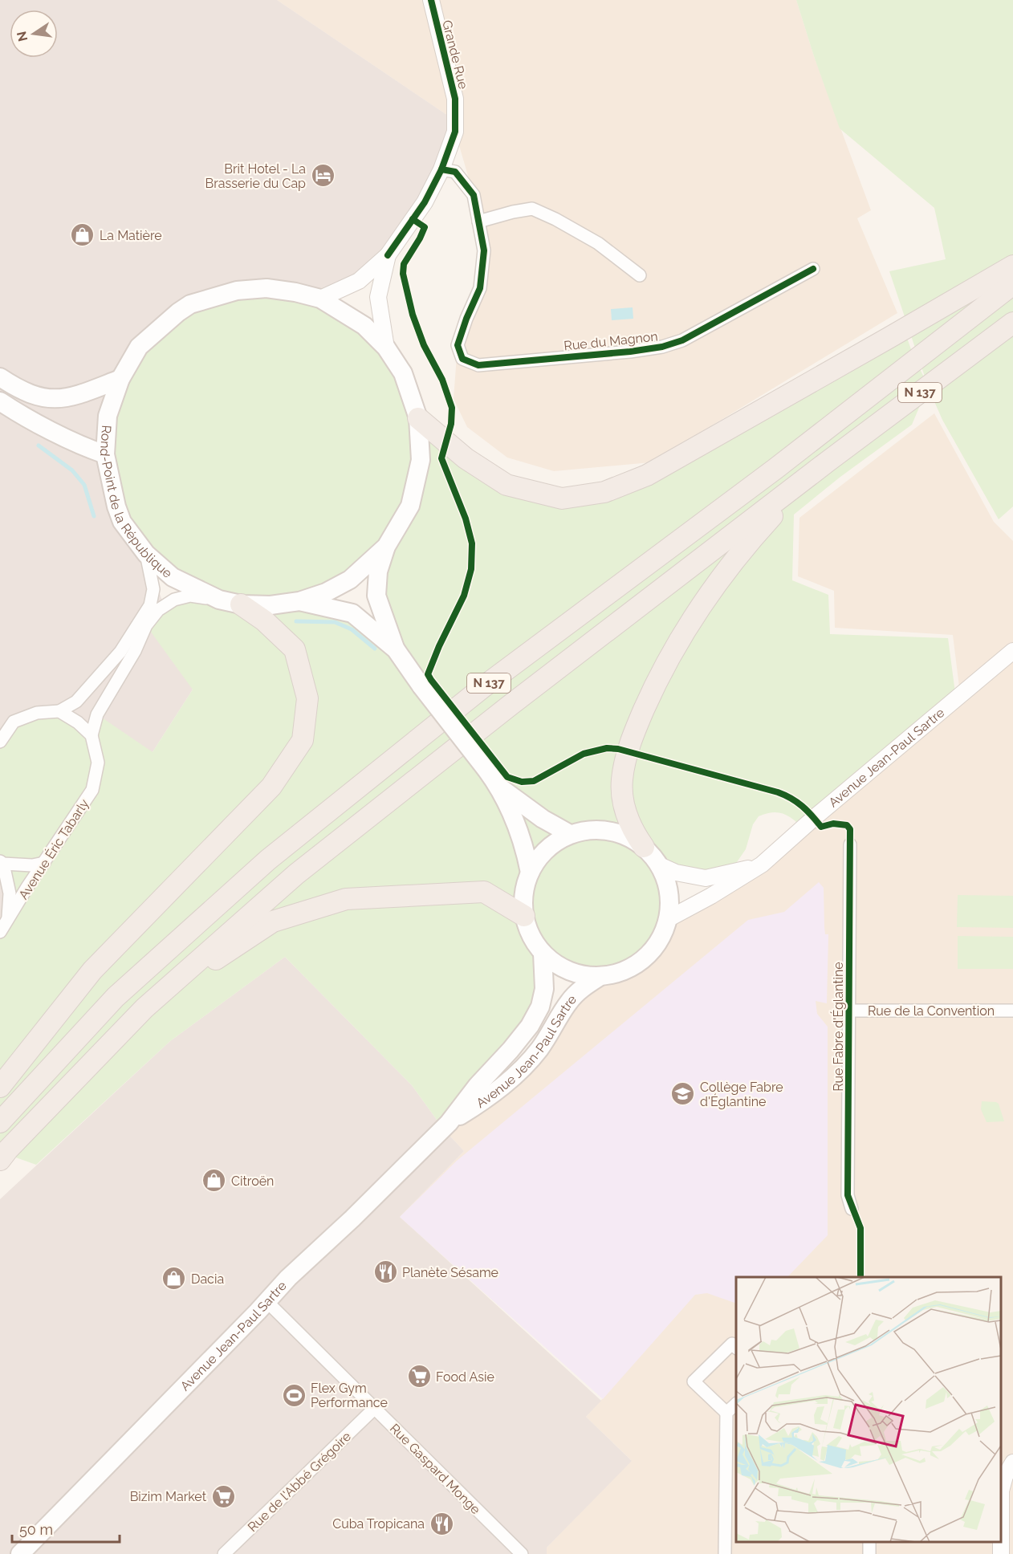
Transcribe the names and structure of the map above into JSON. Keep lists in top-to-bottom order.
{
  "streets": {
    "highway": ["N 137"],
    "main road": ["Rond-Point de la République", "Avenue Jean-Paul Sartre"],
    "street": [
      "Grande Rue",
      "Rue du Magnon",
      "Avenue Éric Tabarly",
      "Rue de la Convention",
      "Rue Fabre d'Églantine",
      "Rue Gaspard Monge",
      "Rue de l'Abbé Grégoire"
    ]
  },
  "crossings": [
    ["Grande Rue", "Rond-Point de la République"],
    ["Avenue Jean-Paul Sartre", "Rue Gaspard Monge"],
    ["Rue de la Convention", "Rue Fabre d'Églantine"],
    ["Rue Gaspard Monge", "Rue de l'Abbé Grégoire"]
  ],
  "places": {
    "hotel": ["Brit Hotel - La Brasserie du Cap"],
    "shop": ["La Matière", "Citroën", "Dacia"],
    "school or university": ["Collège Fabre d'Églantine"],
    "restaurant": ["Planète Sésame", "Cuba Tropicana"],
    "supermarket": ["Food Asie", "Bizim Market"],
    "sports": ["Flex Gym Performance"]
  },
  "scale_bar": "50 m",
  "north": "left"
}
